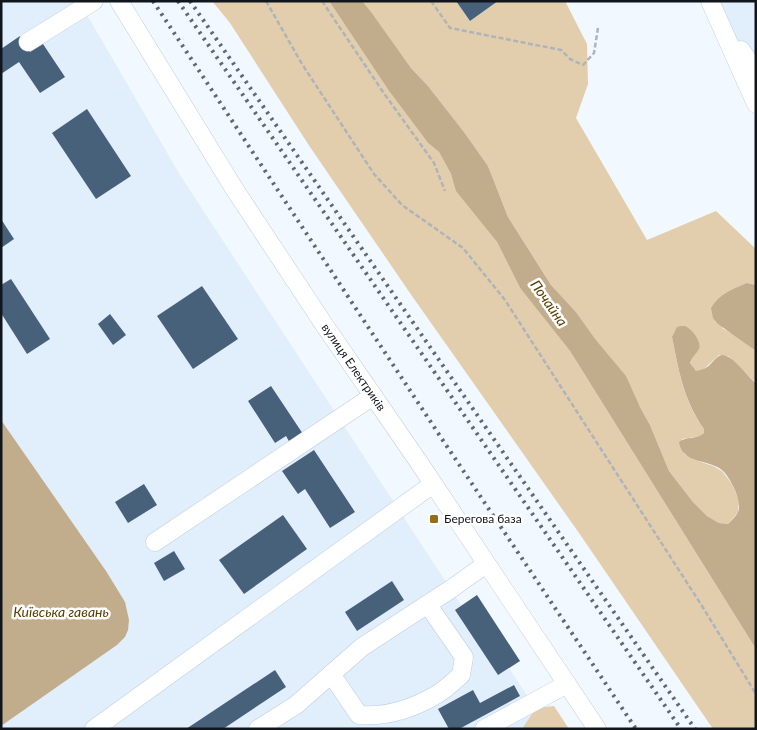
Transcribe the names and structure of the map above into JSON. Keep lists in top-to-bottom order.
{
  "streets": {
    "street": ["вулиця Електриків"]
  },
  "water": ["Почайна", "Київська гавань"],
  "places": {
    "transit": ["Берегова база"]
  }
}
